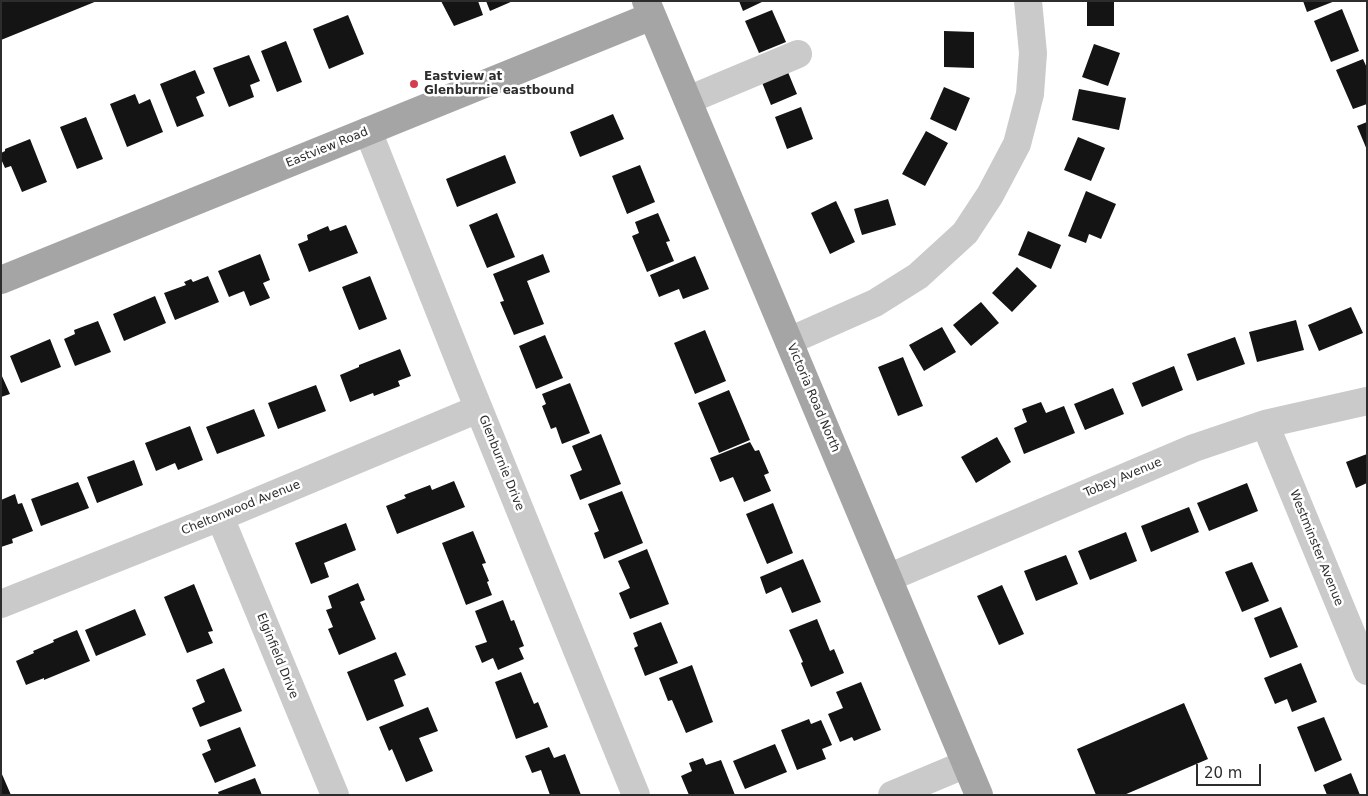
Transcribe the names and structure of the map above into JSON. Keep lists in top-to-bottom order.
{
  "streets": {
    "main road": ["Eastview Road", "Victoria Road North"],
    "street": [
      "Glenburnie Drive",
      "Tobey Avenue",
      "Cheltonwood Avenue",
      "Westminster Avenue",
      "Elginfield Drive"
    ]
  },
  "crossings": [
    ["Eastview Road", "Victoria Road North"],
    ["Eastview Road", "Glenburnie Drive"],
    ["Victoria Road North", "Tobey Avenue"],
    ["Glenburnie Drive", "Cheltonwood Avenue"],
    ["Tobey Avenue", "Westminster Avenue"],
    ["Cheltonwood Avenue", "Elginfield Drive"]
  ],
  "places": ["Eastview at Glenburnie eastbound"],
  "scale_bar": "20 m"
}
